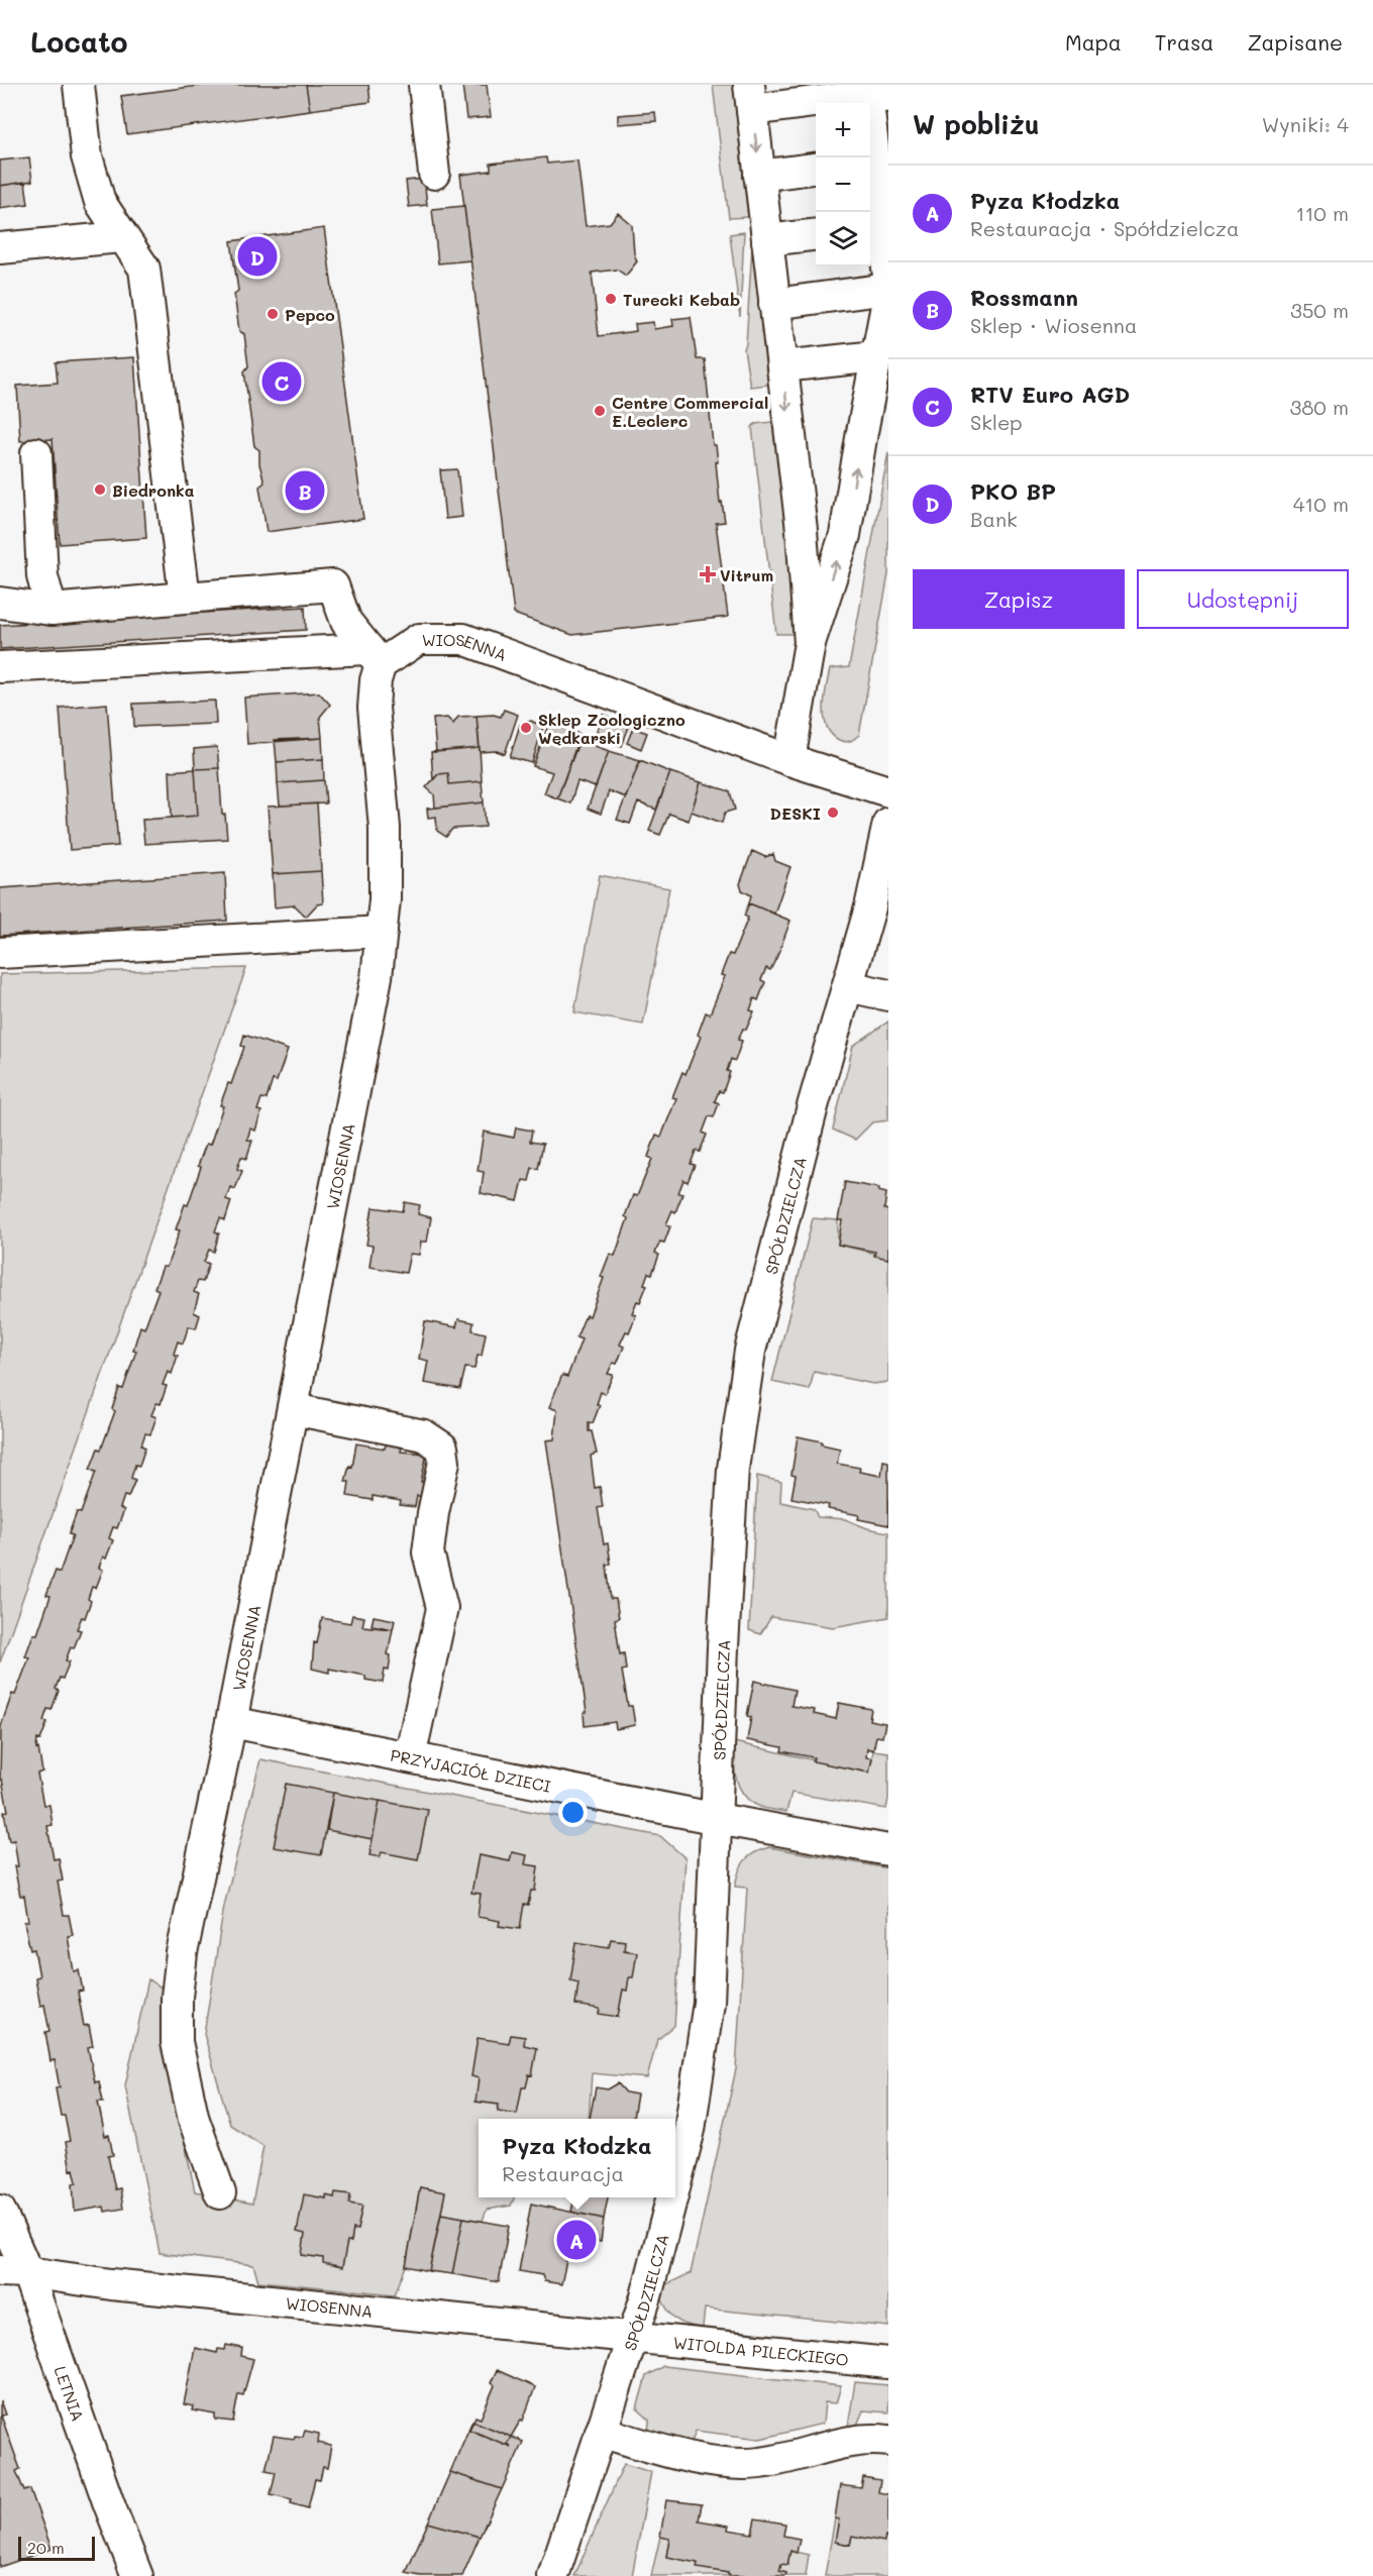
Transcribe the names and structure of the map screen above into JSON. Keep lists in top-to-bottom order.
{
  "streets": {
    "street": [
      "WIOSENNA",
      "SPÓŁDZIELCZA",
      "PRZYJACIÓŁ DZIECI",
      "WITOLDA PILECKIEGO",
      "LETNIA"
    ]
  },
  "crossings": [
    ["WIOSENNA", "SPÓŁDZIELCZA"],
    ["WIOSENNA", "PRZYJACIÓŁ DZIECI"],
    ["WIOSENNA", "WITOLDA PILECKIEGO"],
    ["WIOSENNA", "LETNIA"],
    ["SPÓŁDZIELCZA", "PRZYJACIÓŁ DZIECI"],
    ["SPÓŁDZIELCZA", "WITOLDA PILECKIEGO"]
  ],
  "places": {
    "other": [
      "Turecki Kebab",
      "Pepco",
      "Centre Commercial E.Leclerc",
      "Biedronka",
      "Sklep Zoologiczno Wędkarski",
      "DESKI"
    ],
    "health": ["Vitrum"]
  },
  "scale_bar": "20 m",
  "page": {
    "header": "Locato",
    "nav": ["Mapa", "Trasa", "Zapisane"],
    "heading": ["W pobliżu", "Wyniki: 4"],
    "map_buttons": ["+", "−"],
    "list": [
      {
        "mark": "A",
        "name": "Pyza Kłodzka",
        "note": "Restauracja · Spółdzielcza",
        "value": "110 m"
      },
      {
        "mark": "B",
        "name": "Rossmann",
        "note": "Sklep · Wiosenna",
        "value": "350 m"
      },
      {
        "mark": "C",
        "name": "RTV Euro AGD",
        "note": "Sklep",
        "value": "380 m"
      },
      {
        "mark": "D",
        "name": "PKO BP",
        "note": "Bank",
        "value": "410 m"
      }
    ],
    "pins": [
      "D",
      "C",
      "B",
      "A"
    ],
    "buttons": ["Zapisz", "Udostępnij"],
    "popup": ["Pyza Kłodzka", "Restauracja"],
    "scale": "20 m"
  }
}
